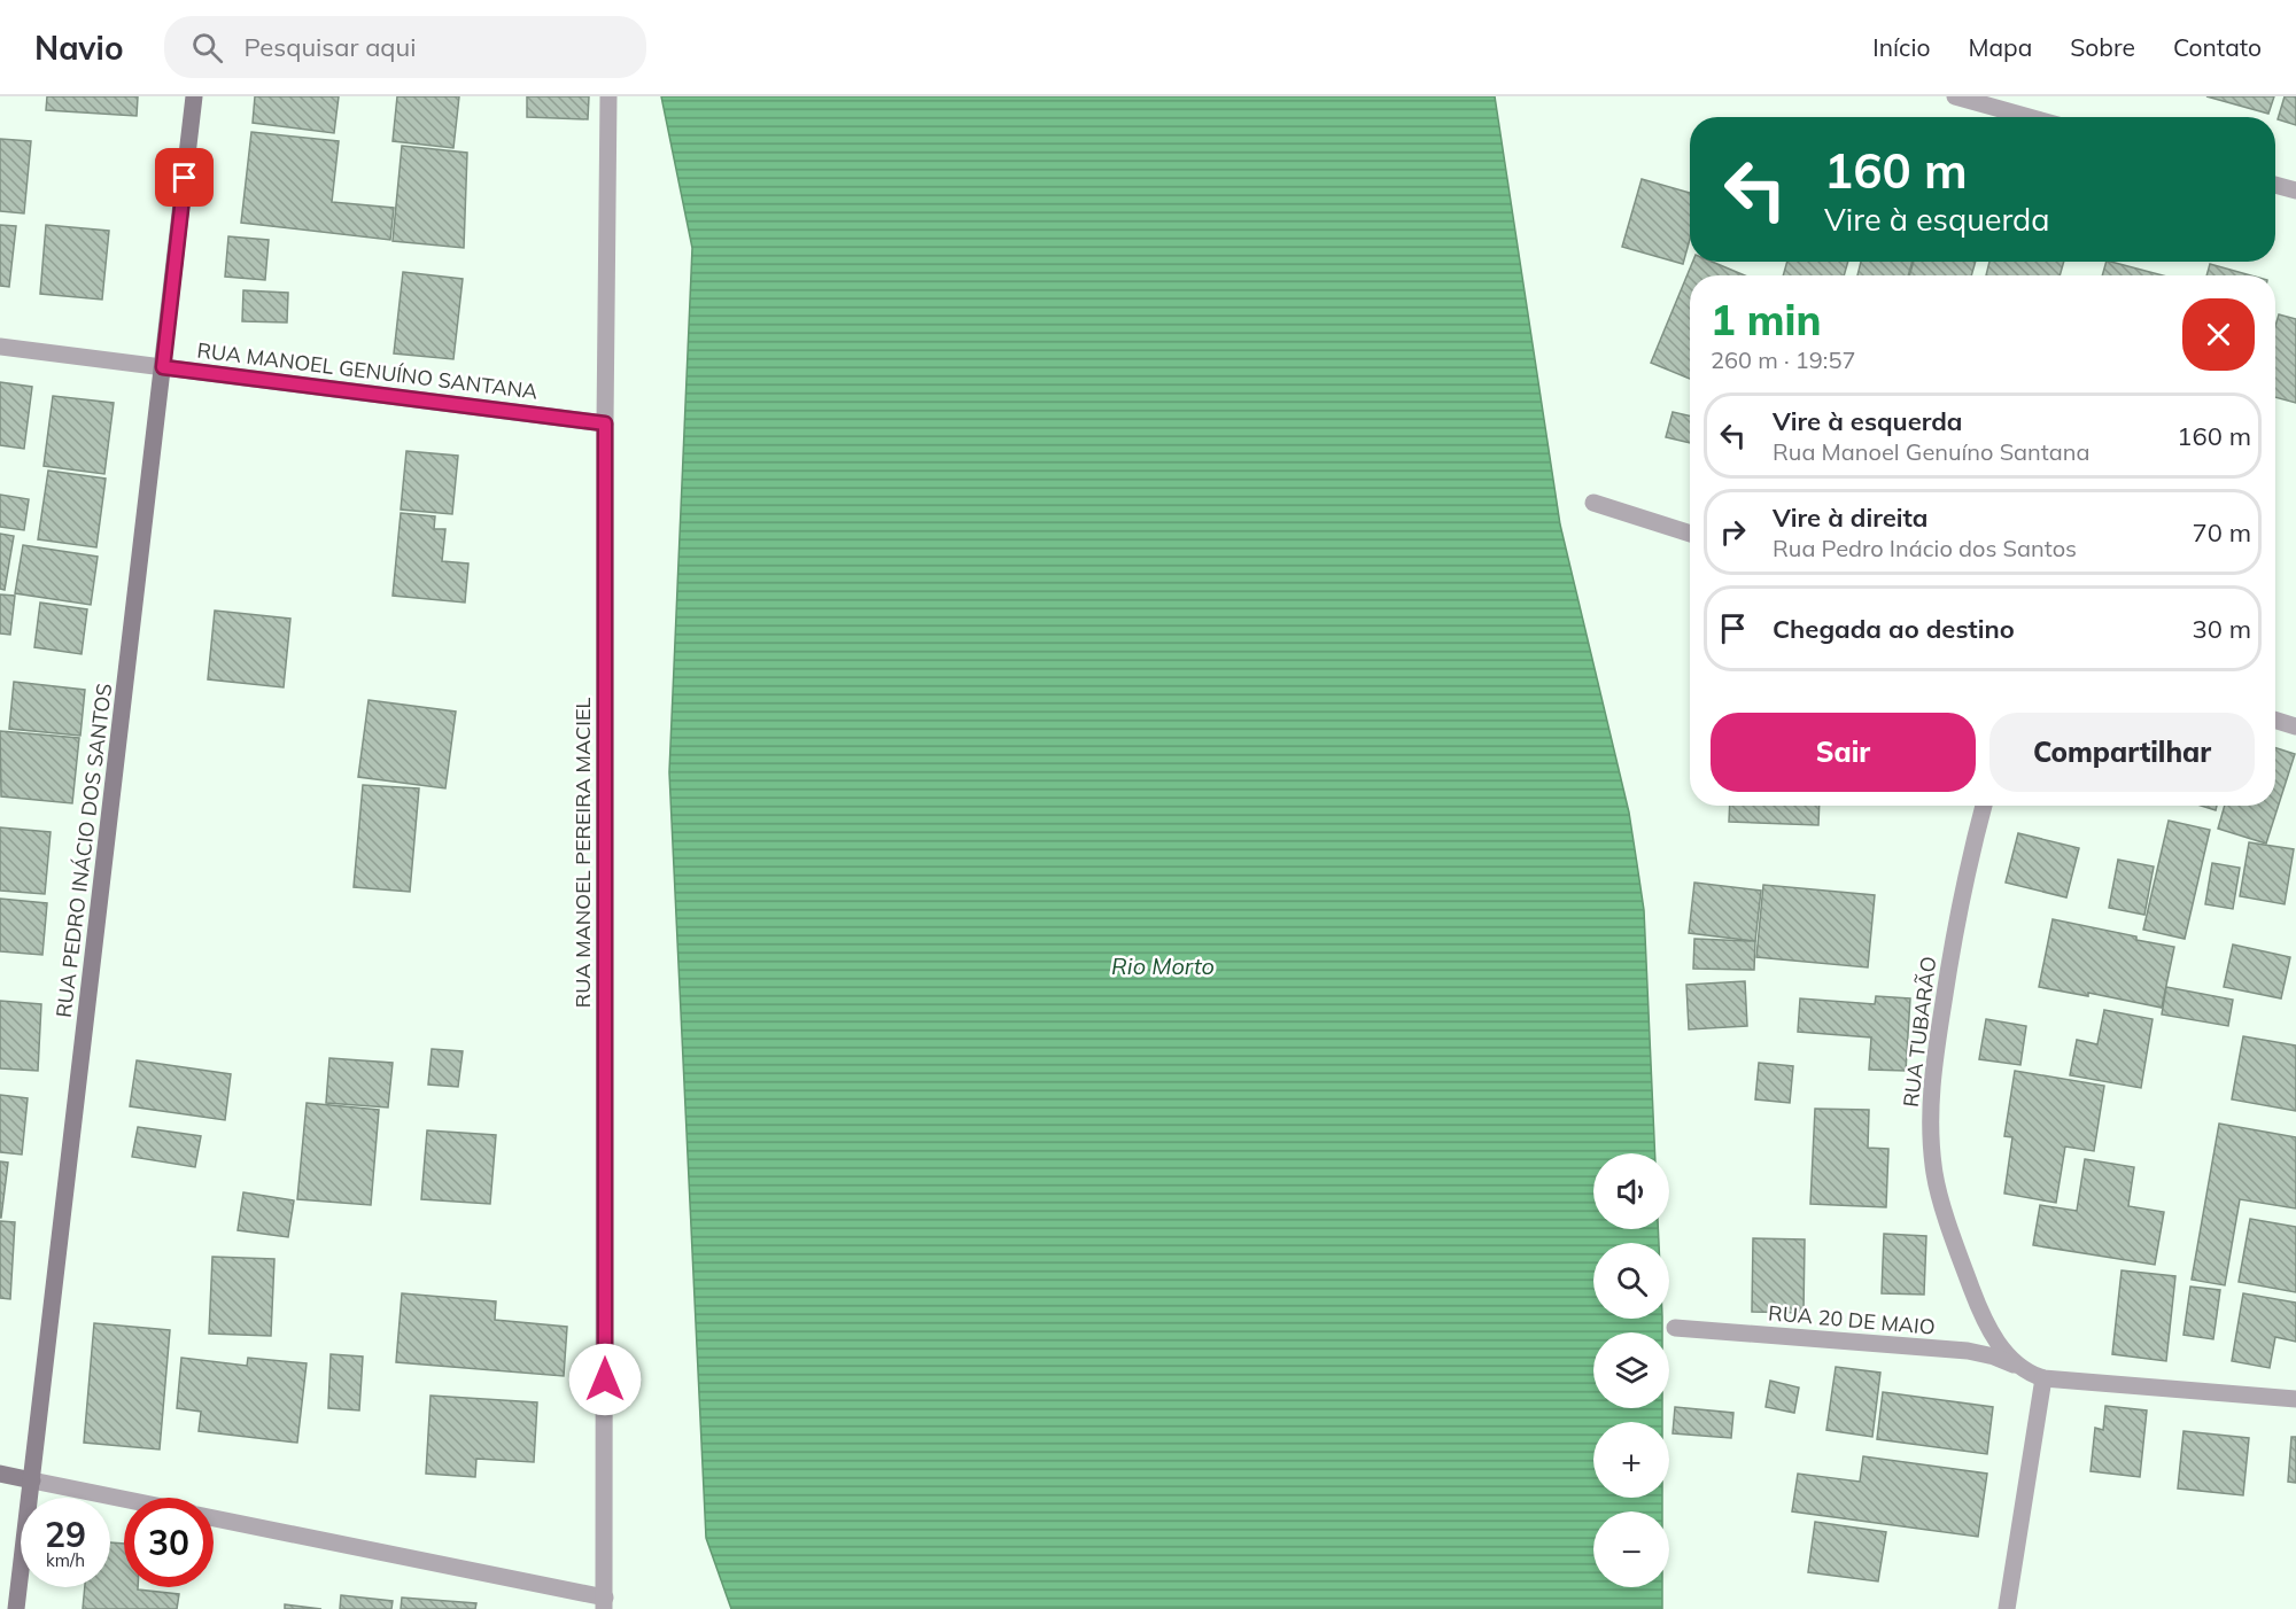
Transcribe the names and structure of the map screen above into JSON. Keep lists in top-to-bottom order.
{
  "streets": {
    "main road": ["RUA PEDRO INÁCIO DOS SANTOS"],
    "street": [
      "RUA MANOEL GENUÍNO SANTANA",
      "RUA MANOEL PEREIRA MACIEL",
      "RUA TUBARÃO",
      "RUA 20 DE MAIO"
    ]
  },
  "crossings": [
    ["RUA MANOEL GENUÍNO SANTANA", "RUA PEDRO INÁCIO DOS SANTOS"],
    ["RUA MANOEL GENUÍNO SANTANA", "RUA MANOEL PEREIRA MACIEL"],
    ["RUA TUBARÃO", "RUA 20 DE MAIO"]
  ],
  "water": ["Rio Morto"],
  "page": {
    "header": "Navio",
    "search": "Pesquisar aqui",
    "nav": [
      "Início",
      "Mapa",
      "Sobre",
      "Contato"
    ],
    "turn": ["160 m", "Vire à esquerda"],
    "heading": ["1 min", "260 m · 19:57"],
    "list": [
      {
        "name": "Vire à esquerda",
        "note": "Rua Manoel Genuíno Santana",
        "value": "160 m"
      },
      {
        "name": "Vire à direita",
        "note": "Rua Pedro Inácio dos Santos",
        "value": "70 m"
      },
      {
        "name": "Chegada ao destino",
        "value": "30 m"
      }
    ],
    "buttons": ["Sair", "Compartilhar"],
    "map_buttons": ["+", "−"],
    "speed": "29 km/h",
    "limit": "30"
  }
}
